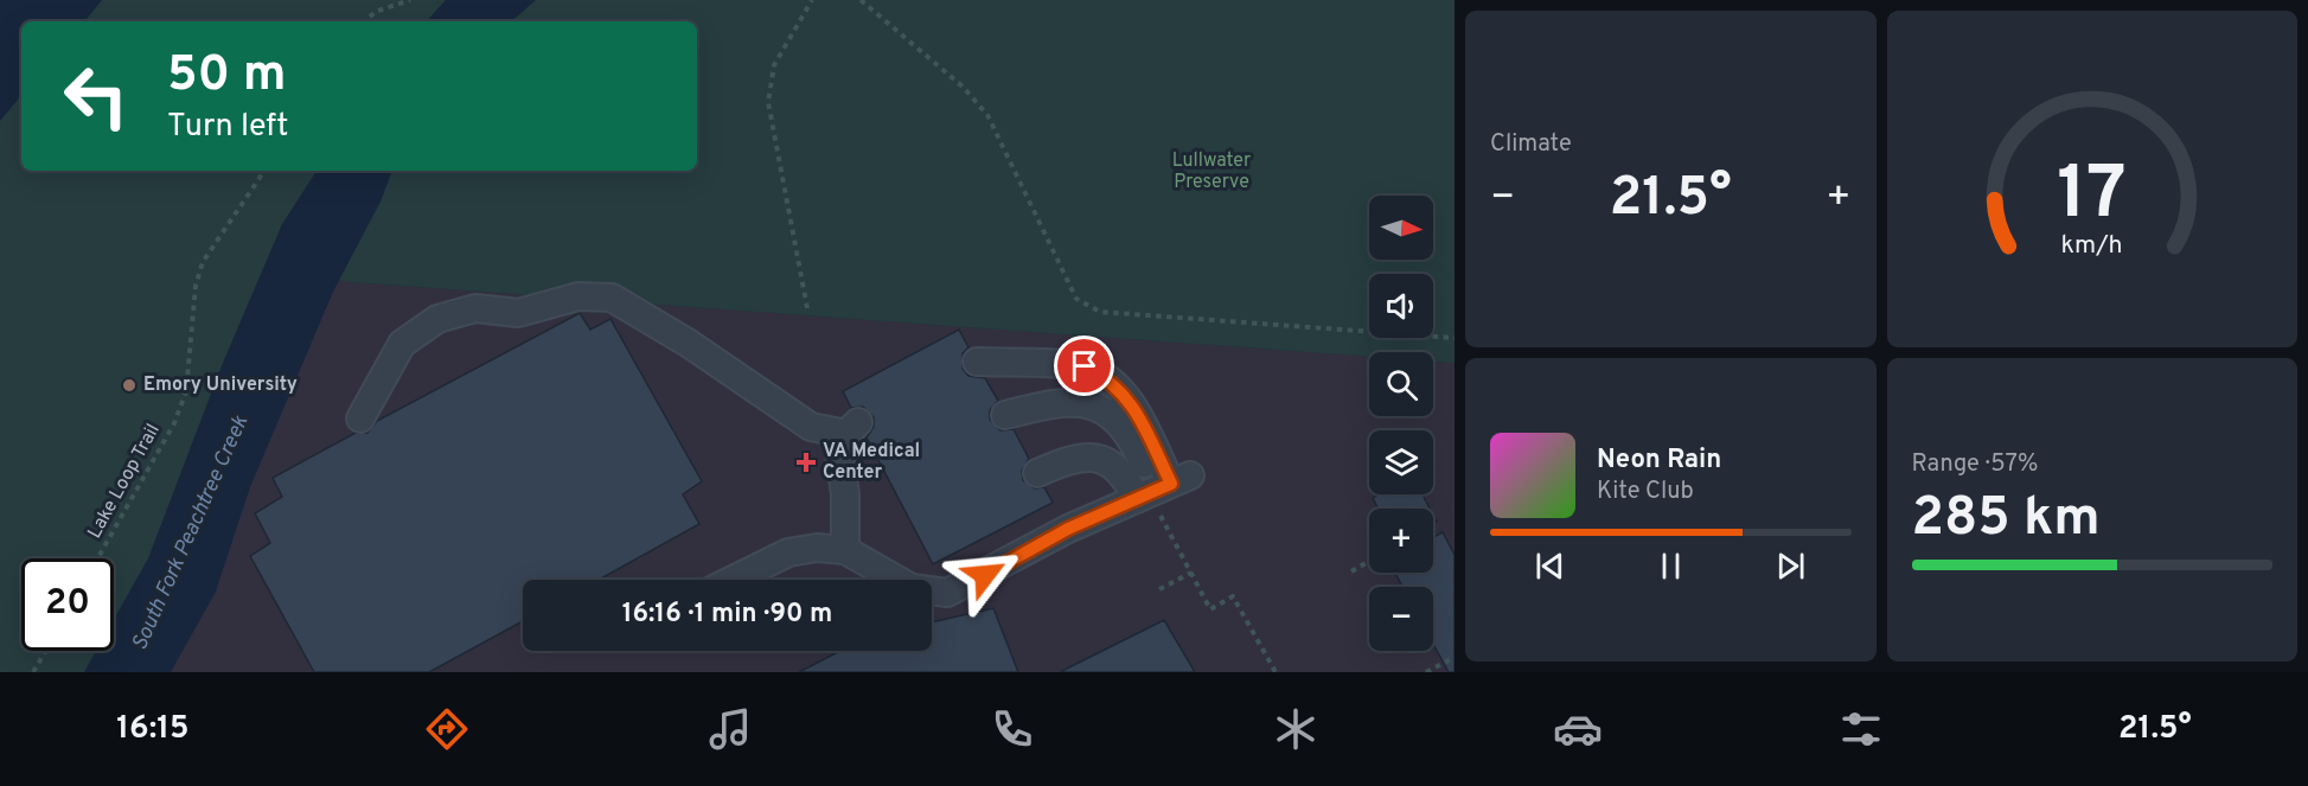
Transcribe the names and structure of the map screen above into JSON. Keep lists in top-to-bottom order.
{
  "streets": {
    "path": ["Lake Loop Trail"]
  },
  "water": ["South Fork Peachtree Creek"],
  "parks": ["Lullwater Preserve"],
  "places": {
    "other": ["Emory University"],
    "health": ["VA Medical Center"]
  },
  "north": "right",
  "page": {
    "tile": [
      "Climate",
      ["Range · 57%", "285 km"]
    ],
    "turn": ["50 m", "Turn left"],
    "heat": ["−", "21.5°", "+"],
    "map_buttons": ["+", "−"],
    "song": ["Neon Rain", "Kite Club"],
    "limit": "20",
    "trip": "16:16 · 1 min · 90 m",
    "tabs": ["16:15", "21.5°"],
    "gauge": ["17", "km/h"]
  }
}
